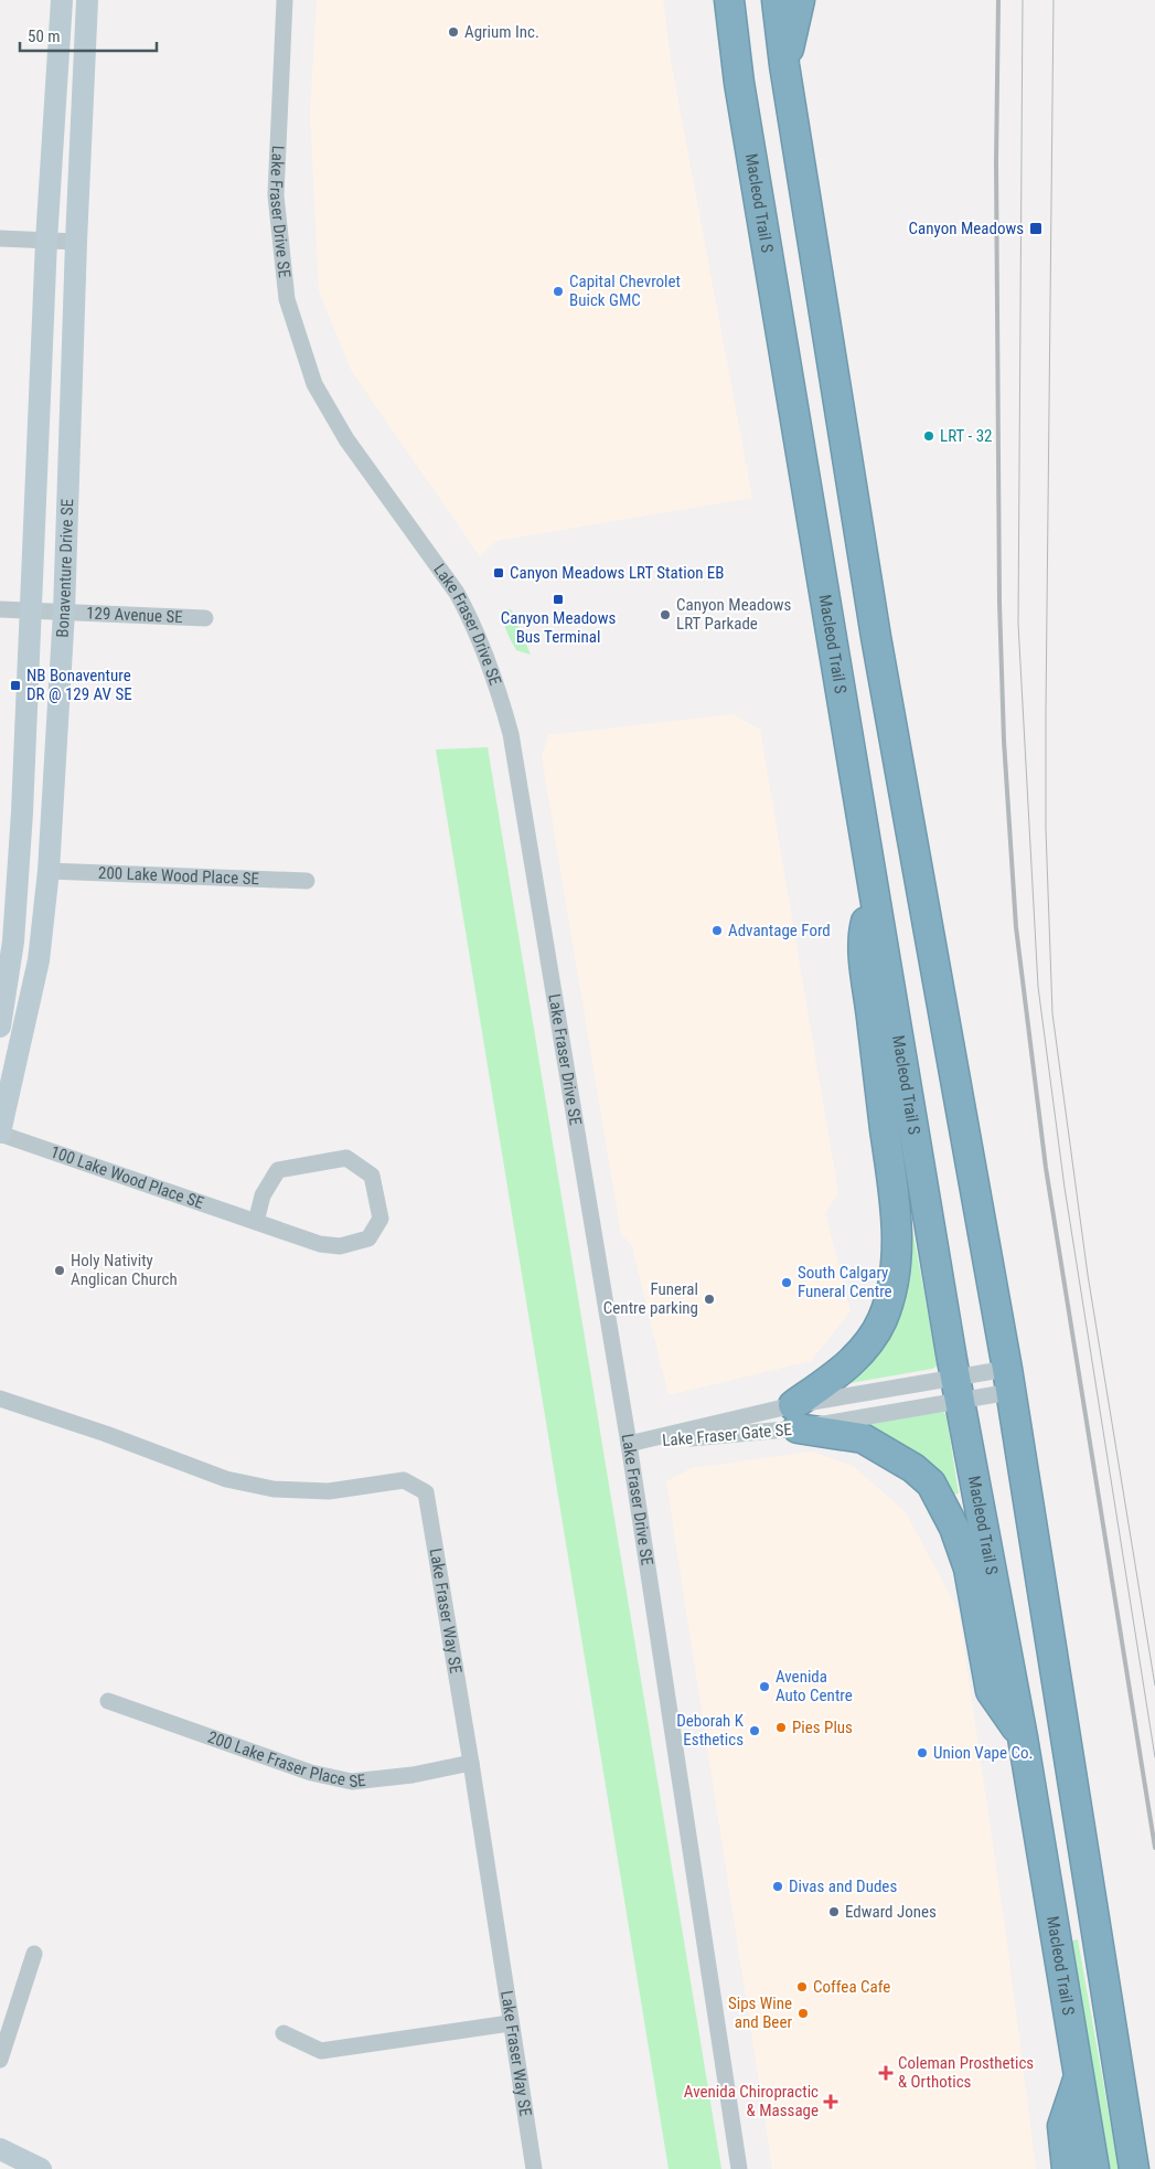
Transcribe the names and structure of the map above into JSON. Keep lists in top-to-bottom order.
{
  "streets": {
    "highway": ["Macleod Trail S"],
    "street": [
      "Lake Fraser Drive SE",
      "Bonaventure Drive SE",
      "129 Avenue SE",
      "200 Lake Wood Place SE",
      "100 Lake Wood Place SE",
      "Lake Fraser Gate SE",
      "Lake Fraser Way SE",
      "200 Lake Fraser Place SE"
    ]
  },
  "crossings": [
    ["Macleod Trail S", "Lake Fraser Gate SE"],
    ["Lake Fraser Drive SE", "Lake Fraser Gate SE"],
    ["Bonaventure Drive SE", "129 Avenue SE"],
    ["Bonaventure Drive SE", "200 Lake Wood Place SE"],
    ["Bonaventure Drive SE", "100 Lake Wood Place SE"],
    ["Lake Fraser Way SE", "200 Lake Fraser Place SE"]
  ],
  "places": {
    "other": [
      "Agrium Inc.",
      "Capital Chevrolet Buick GMC",
      "LRT - 32",
      "Canyon Meadows LRT Parkade",
      "Advantage Ford",
      "Holy Nativity Anglican Church",
      "South Calgary Funeral Centre",
      "Funeral Centre parking",
      "Avenida Auto Centre",
      "Pies Plus",
      "Deborah K Esthetics",
      "Union Vape Co.",
      "Divas and Dudes",
      "Edward Jones",
      "Coffea Cafe",
      "Sips Wine and Beer"
    ],
    "transit": [
      "Canyon Meadows",
      "Canyon Meadows LRT Station EB",
      "Canyon Meadows Bus Terminal",
      "NB Bonaventure DR @ 129 AV SE"
    ],
    "health": ["Coleman Prosthetics & Orthotics", "Avenida Chiropractic & Massage"]
  },
  "scale_bar": "50 m"
}
